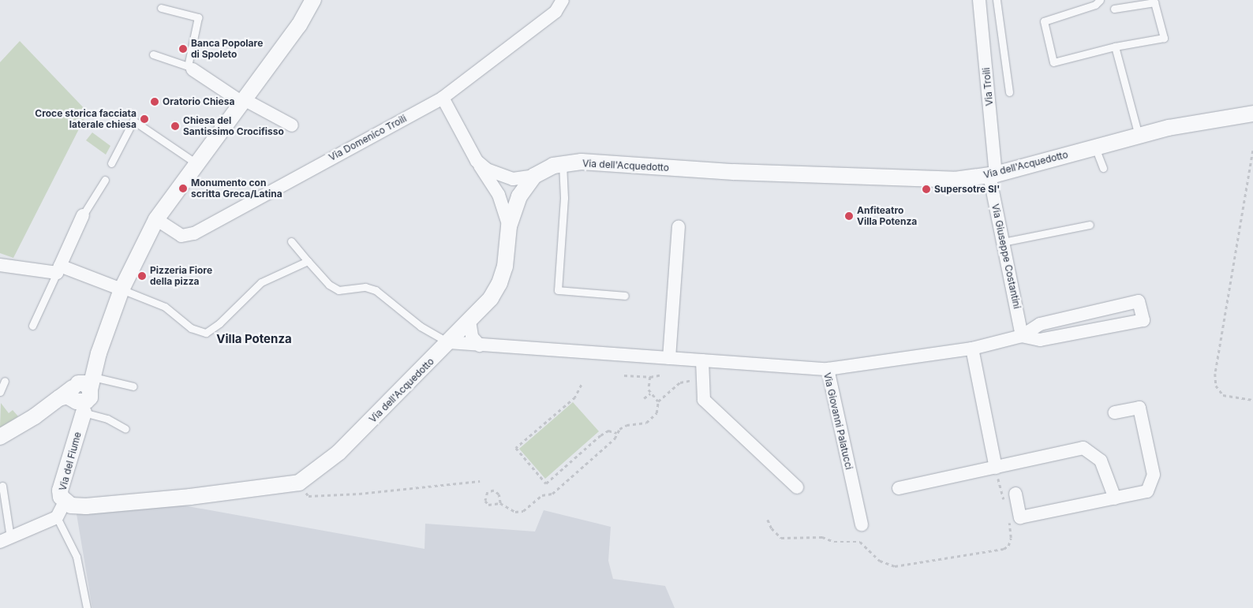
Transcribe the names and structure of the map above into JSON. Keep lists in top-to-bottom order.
{
  "streets": {
    "street": [
      "Via Troili",
      "Via Domenico Troili",
      "Via dell'Acquedotto",
      "Via Giuseppe Costantini",
      "Via Giovanni Palatucci",
      "Via del Fiume"
    ]
  },
  "crossings": [
    ["Via Troili", "Via dell'Acquedotto"],
    ["Via Troili", "Via Giuseppe Costantini"],
    ["Via dell'Acquedotto", "Via Giuseppe Costantini"],
    ["Via dell'Acquedotto", "Via Giovanni Palatucci"],
    ["Via dell'Acquedotto", "Via del Fiume"]
  ],
  "districts": ["Villa Potenza"],
  "places": [
    "Banca Popolare di Spoleto",
    "Oratorio Chiesa",
    "Croce storica facciata laterale chiesa",
    "Chiesa del Santissimo Crocifisso",
    "Monumento con scritta Greca/Latina",
    "Supersotre SI'",
    "Anfiteatro Villa Potenza",
    "Pizzeria Fiore della pizza"
  ]
}
